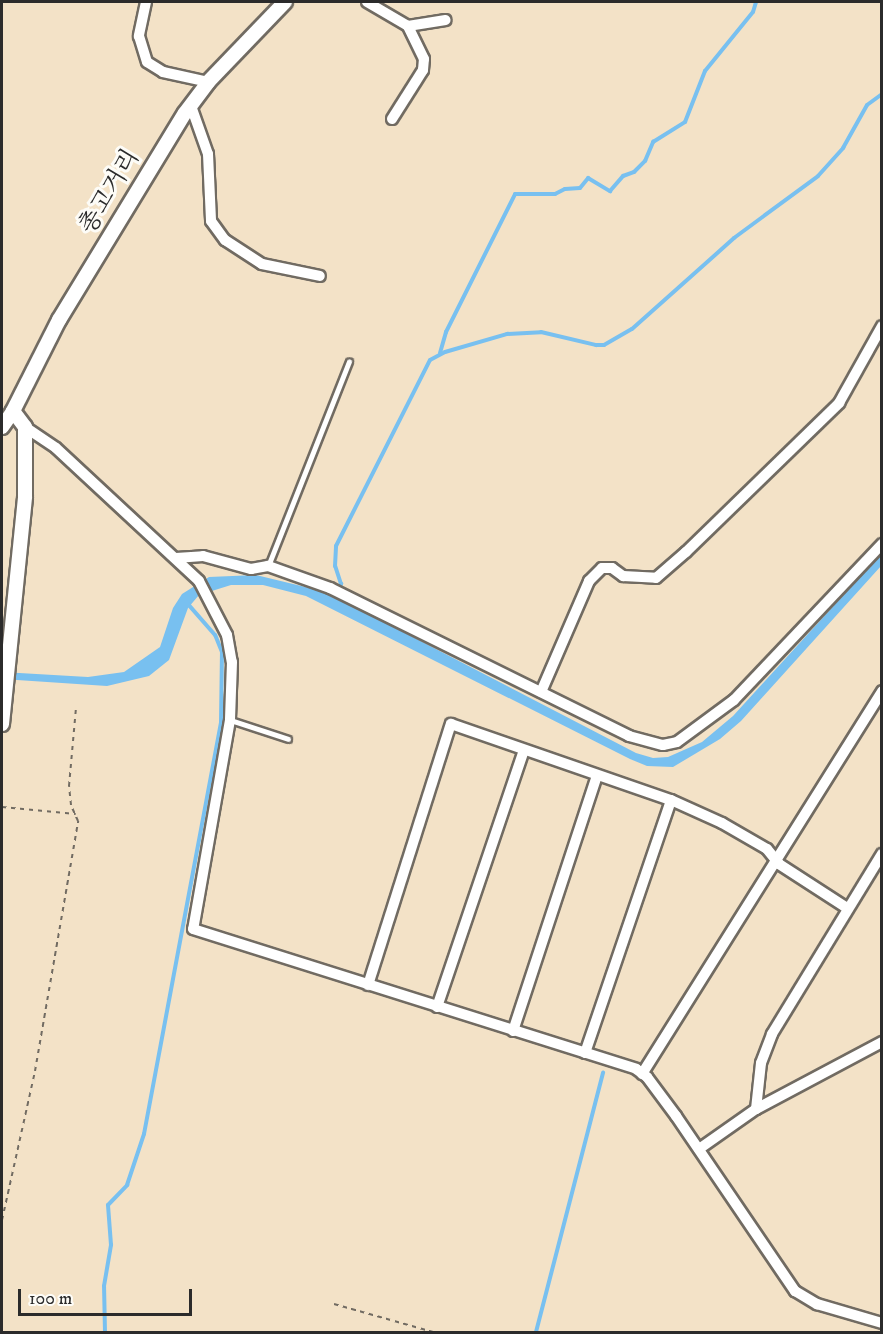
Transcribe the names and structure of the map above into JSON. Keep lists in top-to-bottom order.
{
  "streets": {
    "street": ["총고거리"]
  },
  "scale_bar": "100 m"
}
